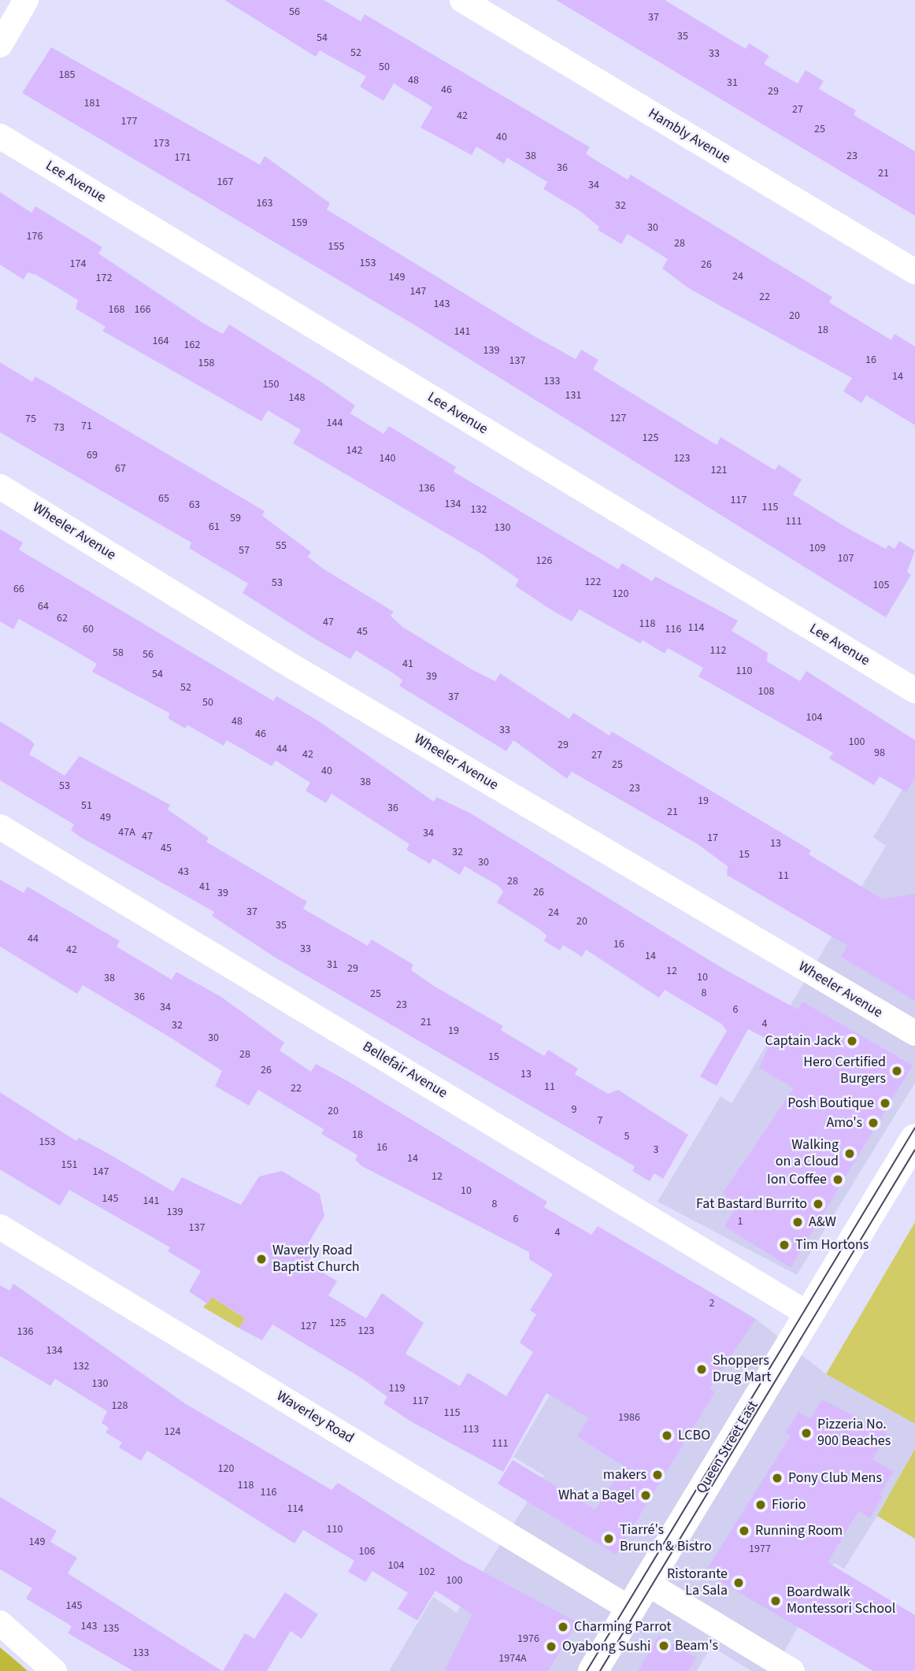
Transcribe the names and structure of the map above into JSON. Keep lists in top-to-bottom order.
{
  "streets": {
    "main road": ["Queen Street East"],
    "street": [
      "Hambly Avenue",
      "Lee Avenue",
      "Wheeler Avenue",
      "Bellefair Avenue",
      "Waverley Road"
    ]
  },
  "crossings": [
    ["Bellefair Avenue", "Queen Street East"],
    ["Waverley Road", "Queen Street East"]
  ],
  "places": [
    "Captain Jack",
    "Hero Certified Burgers",
    "Posh Boutique",
    "Amo's",
    "Walking on a Cloud",
    "Ion Coffee",
    "Fat Bastard Burrito",
    "A&W",
    "Tim Hortons",
    "Waverly Road Baptist Church",
    "Shoppers Drug Mart",
    "Pizzeria No. 900 Beaches",
    "LCBO",
    "makers",
    "Pony Club Mens",
    "What a Bagel",
    "Fiorio",
    "Running Room",
    "Tiarré's Brunch & Bistro",
    "Ristorante La Sala",
    "Boardwalk Montessori School",
    "Charming Parrot",
    "Beam's",
    "Oyabong Sushi"
  ],
  "house_numbers": [
    "56",
    "37",
    "35",
    "54",
    "52",
    "33",
    "50",
    "185",
    "48",
    "31",
    "46",
    "29",
    "181",
    "27",
    "42",
    "177",
    "25",
    "40",
    "173",
    "38",
    "23",
    "171",
    "36",
    "21",
    "167",
    "34",
    "163",
    "32",
    "159",
    "30",
    "176",
    "28",
    "155",
    "153",
    "174",
    "26",
    "24",
    "149",
    "172",
    "147",
    "22",
    "143",
    "168",
    "166",
    "20",
    "18",
    "141",
    "164",
    "162",
    "139",
    "16",
    "137",
    "158",
    "14",
    "133",
    "150",
    "131",
    "148",
    "127",
    "75",
    "144",
    "71",
    "73",
    "125",
    "142",
    "69",
    "140",
    "123",
    "67",
    "121",
    "136",
    "65",
    "117",
    "134",
    "63",
    "115",
    "132",
    "59",
    "111",
    "61",
    "130",
    "55",
    "109",
    "57",
    "107",
    "126",
    "122",
    "53",
    "105",
    "66",
    "120",
    "64",
    "62",
    "47",
    "118",
    "114",
    "60",
    "116",
    "45",
    "112",
    "58",
    "56",
    "41",
    "110",
    "54",
    "39",
    "52",
    "108",
    "37",
    "50",
    "104",
    "48",
    "33",
    "46",
    "100",
    "29",
    "44",
    "98",
    "42",
    "27",
    "25",
    "40",
    "38",
    "53",
    "23",
    "19",
    "51",
    "36",
    "21",
    "49",
    "47A",
    "34",
    "47",
    "17",
    "13",
    "45",
    "32",
    "15",
    "30",
    "43",
    "11",
    "28",
    "41",
    "26",
    "39",
    "37",
    "24",
    "20",
    "35",
    "44",
    "16",
    "33",
    "42",
    "14",
    "31",
    "29",
    "12",
    "10",
    "38",
    "8",
    "25",
    "36",
    "23",
    "34",
    "6",
    "21",
    "4",
    "32",
    "19",
    "30",
    "28",
    "15",
    "26",
    "13",
    "11",
    "22",
    "9",
    "20",
    "7",
    "18",
    "5",
    "153",
    "16",
    "3",
    "14",
    "151",
    "147",
    "12",
    "10",
    "145",
    "141",
    "8",
    "139",
    "6",
    "1",
    "137",
    "4",
    "2",
    "125",
    "127",
    "123",
    "136",
    "134",
    "132",
    "130",
    "119",
    "117",
    "128",
    "115",
    "1986",
    "113",
    "124",
    "111",
    "120",
    "118",
    "116",
    "114",
    "110",
    "149",
    "1977",
    "106",
    "104",
    "102",
    "100",
    "145",
    "143",
    "135",
    "1976",
    "133",
    "1974A"
  ]
}
